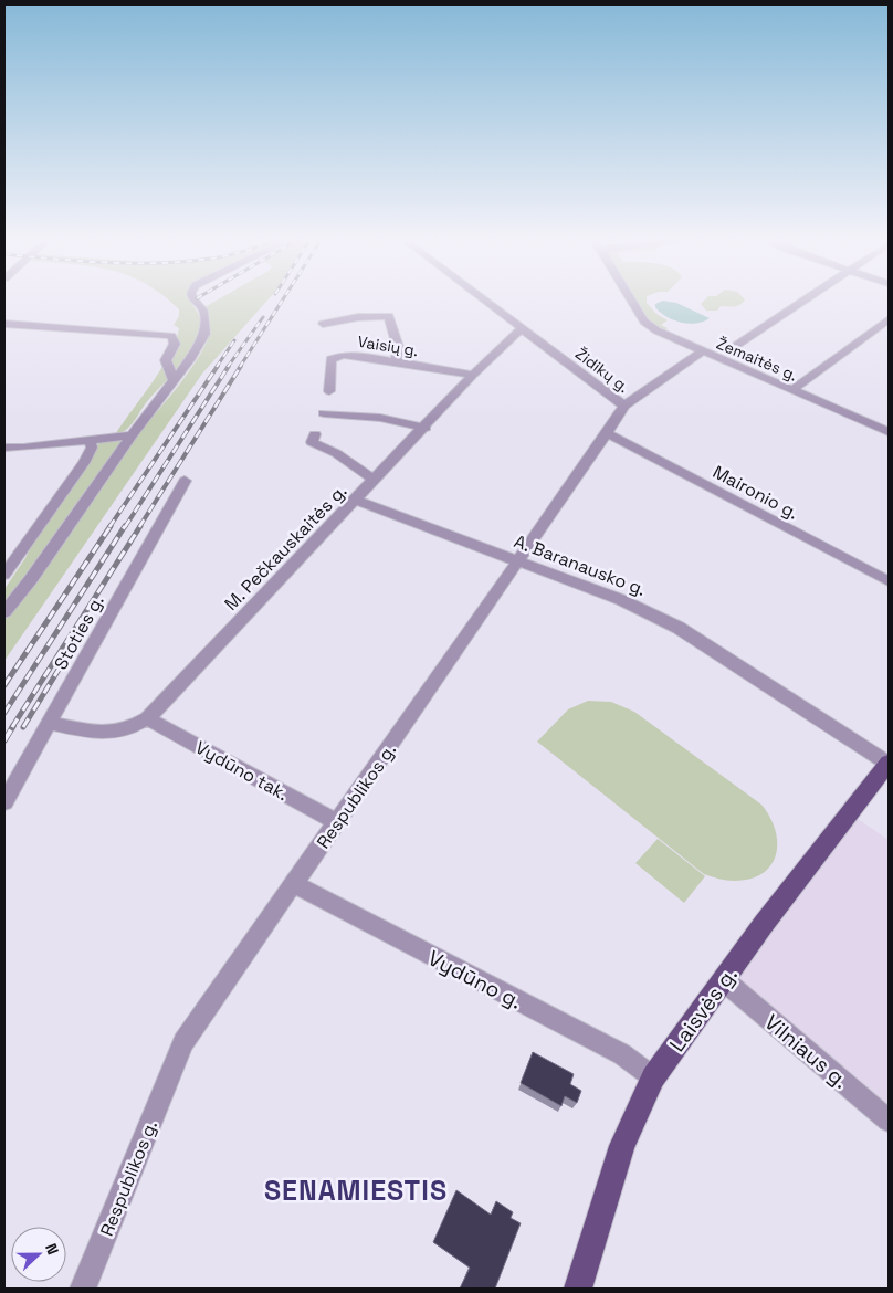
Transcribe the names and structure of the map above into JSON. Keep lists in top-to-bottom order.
{
  "streets": {
    "main road": ["Laisvės g."],
    "street": [
      "Vaisių g.",
      "Žemaitės g.",
      "Židikų g.",
      "Maironio g.",
      "M. Pečkauskaitės g.",
      "A. Baranausko g.",
      "Stoties g.",
      "Vydūno tak.",
      "Respublikos g.",
      "Vydūno g.",
      "Vilniaus g."
    ]
  },
  "crossings": [
    ["Vaisių g.", "M. Pečkauskaitės g."],
    ["Žemaitės g.", "Respublikos g."],
    ["Židikų g.", "M. Pečkauskaitės g."],
    ["Židikų g.", "Respublikos g."],
    ["Maironio g.", "Respublikos g."],
    ["M. Pečkauskaitės g.", "A. Baranausko g."],
    ["M. Pečkauskaitės g.", "Stoties g."],
    ["M. Pečkauskaitės g.", "Vydūno tak."],
    ["A. Baranausko g.", "Respublikos g."],
    ["A. Baranausko g.", "Laisvės g."],
    ["Vydūno tak.", "Respublikos g."],
    ["Respublikos g.", "Vydūno g."],
    ["Vydūno g.", "Laisvės g."],
    ["Laisvės g.", "Vilniaus g."]
  ],
  "districts": ["SENAMIESTIS"],
  "north": "right"
}
